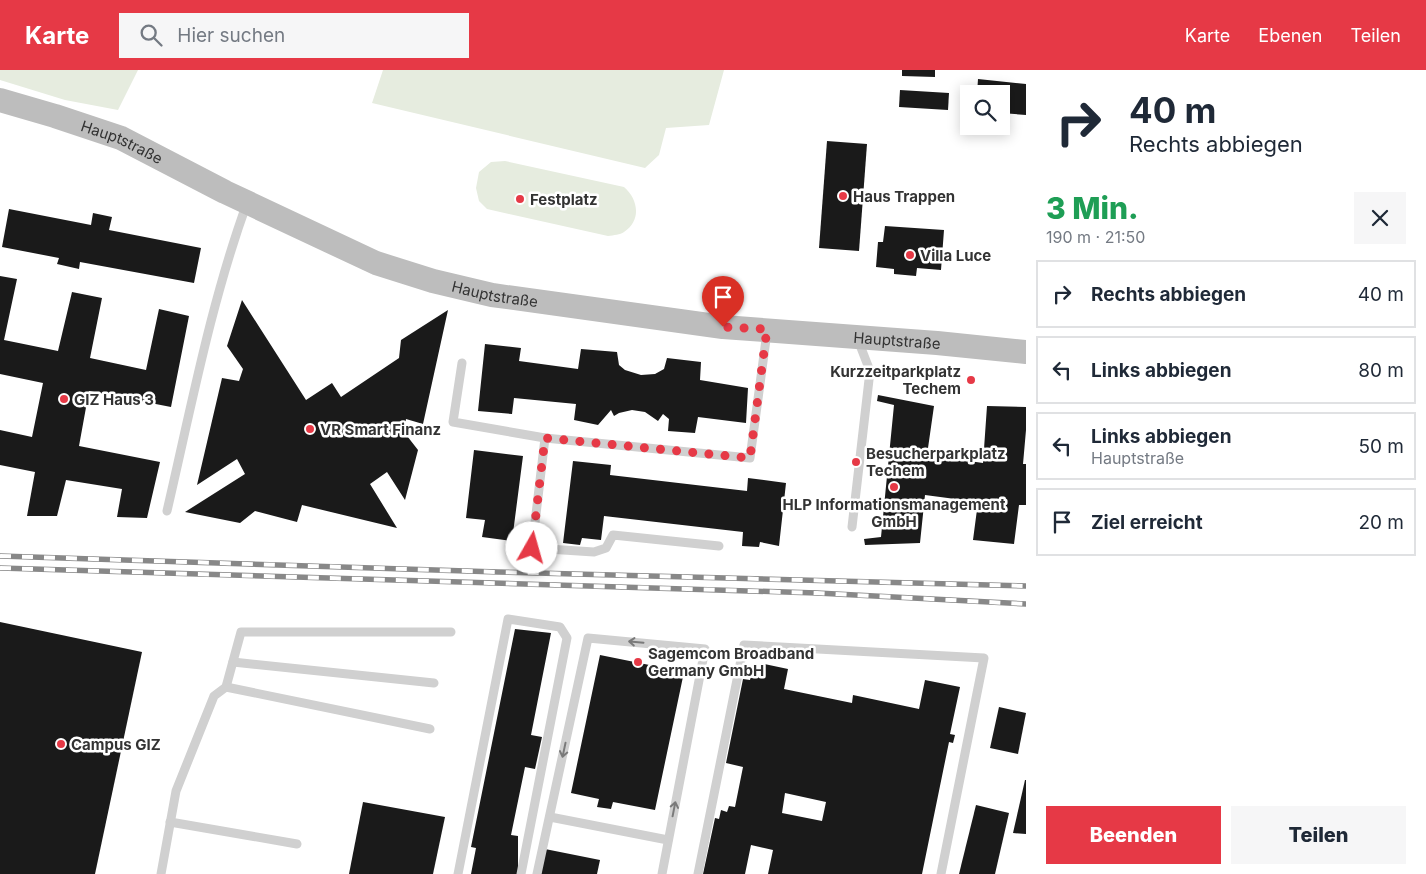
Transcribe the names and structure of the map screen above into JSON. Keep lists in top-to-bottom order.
{
  "streets": {
    "street": ["Hauptstraße"]
  },
  "places": [
    "Haus Trappen",
    "Festplatz",
    "Villa Luce",
    "Kurzzeitparkplatz Techem",
    "GIZ Haus 3",
    "VR Smart Finanz",
    "Besucherparkplatz Techem",
    "HLP Informationsmanagement GmbH",
    "Sagemcom Broadband Germany GmbH",
    "Campus GIZ"
  ],
  "page": {
    "header": "Karte",
    "search": "Hier suchen",
    "nav": ["Karte", "Ebenen", "Teilen"],
    "turn": ["40 m", "Rechts abbiegen"],
    "heading": ["3 Min.", "190 m · 21:50"],
    "list": [
      {
        "name": "Rechts abbiegen",
        "value": "40 m"
      },
      {
        "name": "Links abbiegen",
        "value": "80 m"
      },
      {
        "name": "Links abbiegen",
        "note": "Hauptstraße",
        "value": "50 m"
      },
      {
        "name": "Ziel erreicht",
        "value": "20 m"
      }
    ],
    "buttons": ["Beenden", "Teilen"]
  }
}
